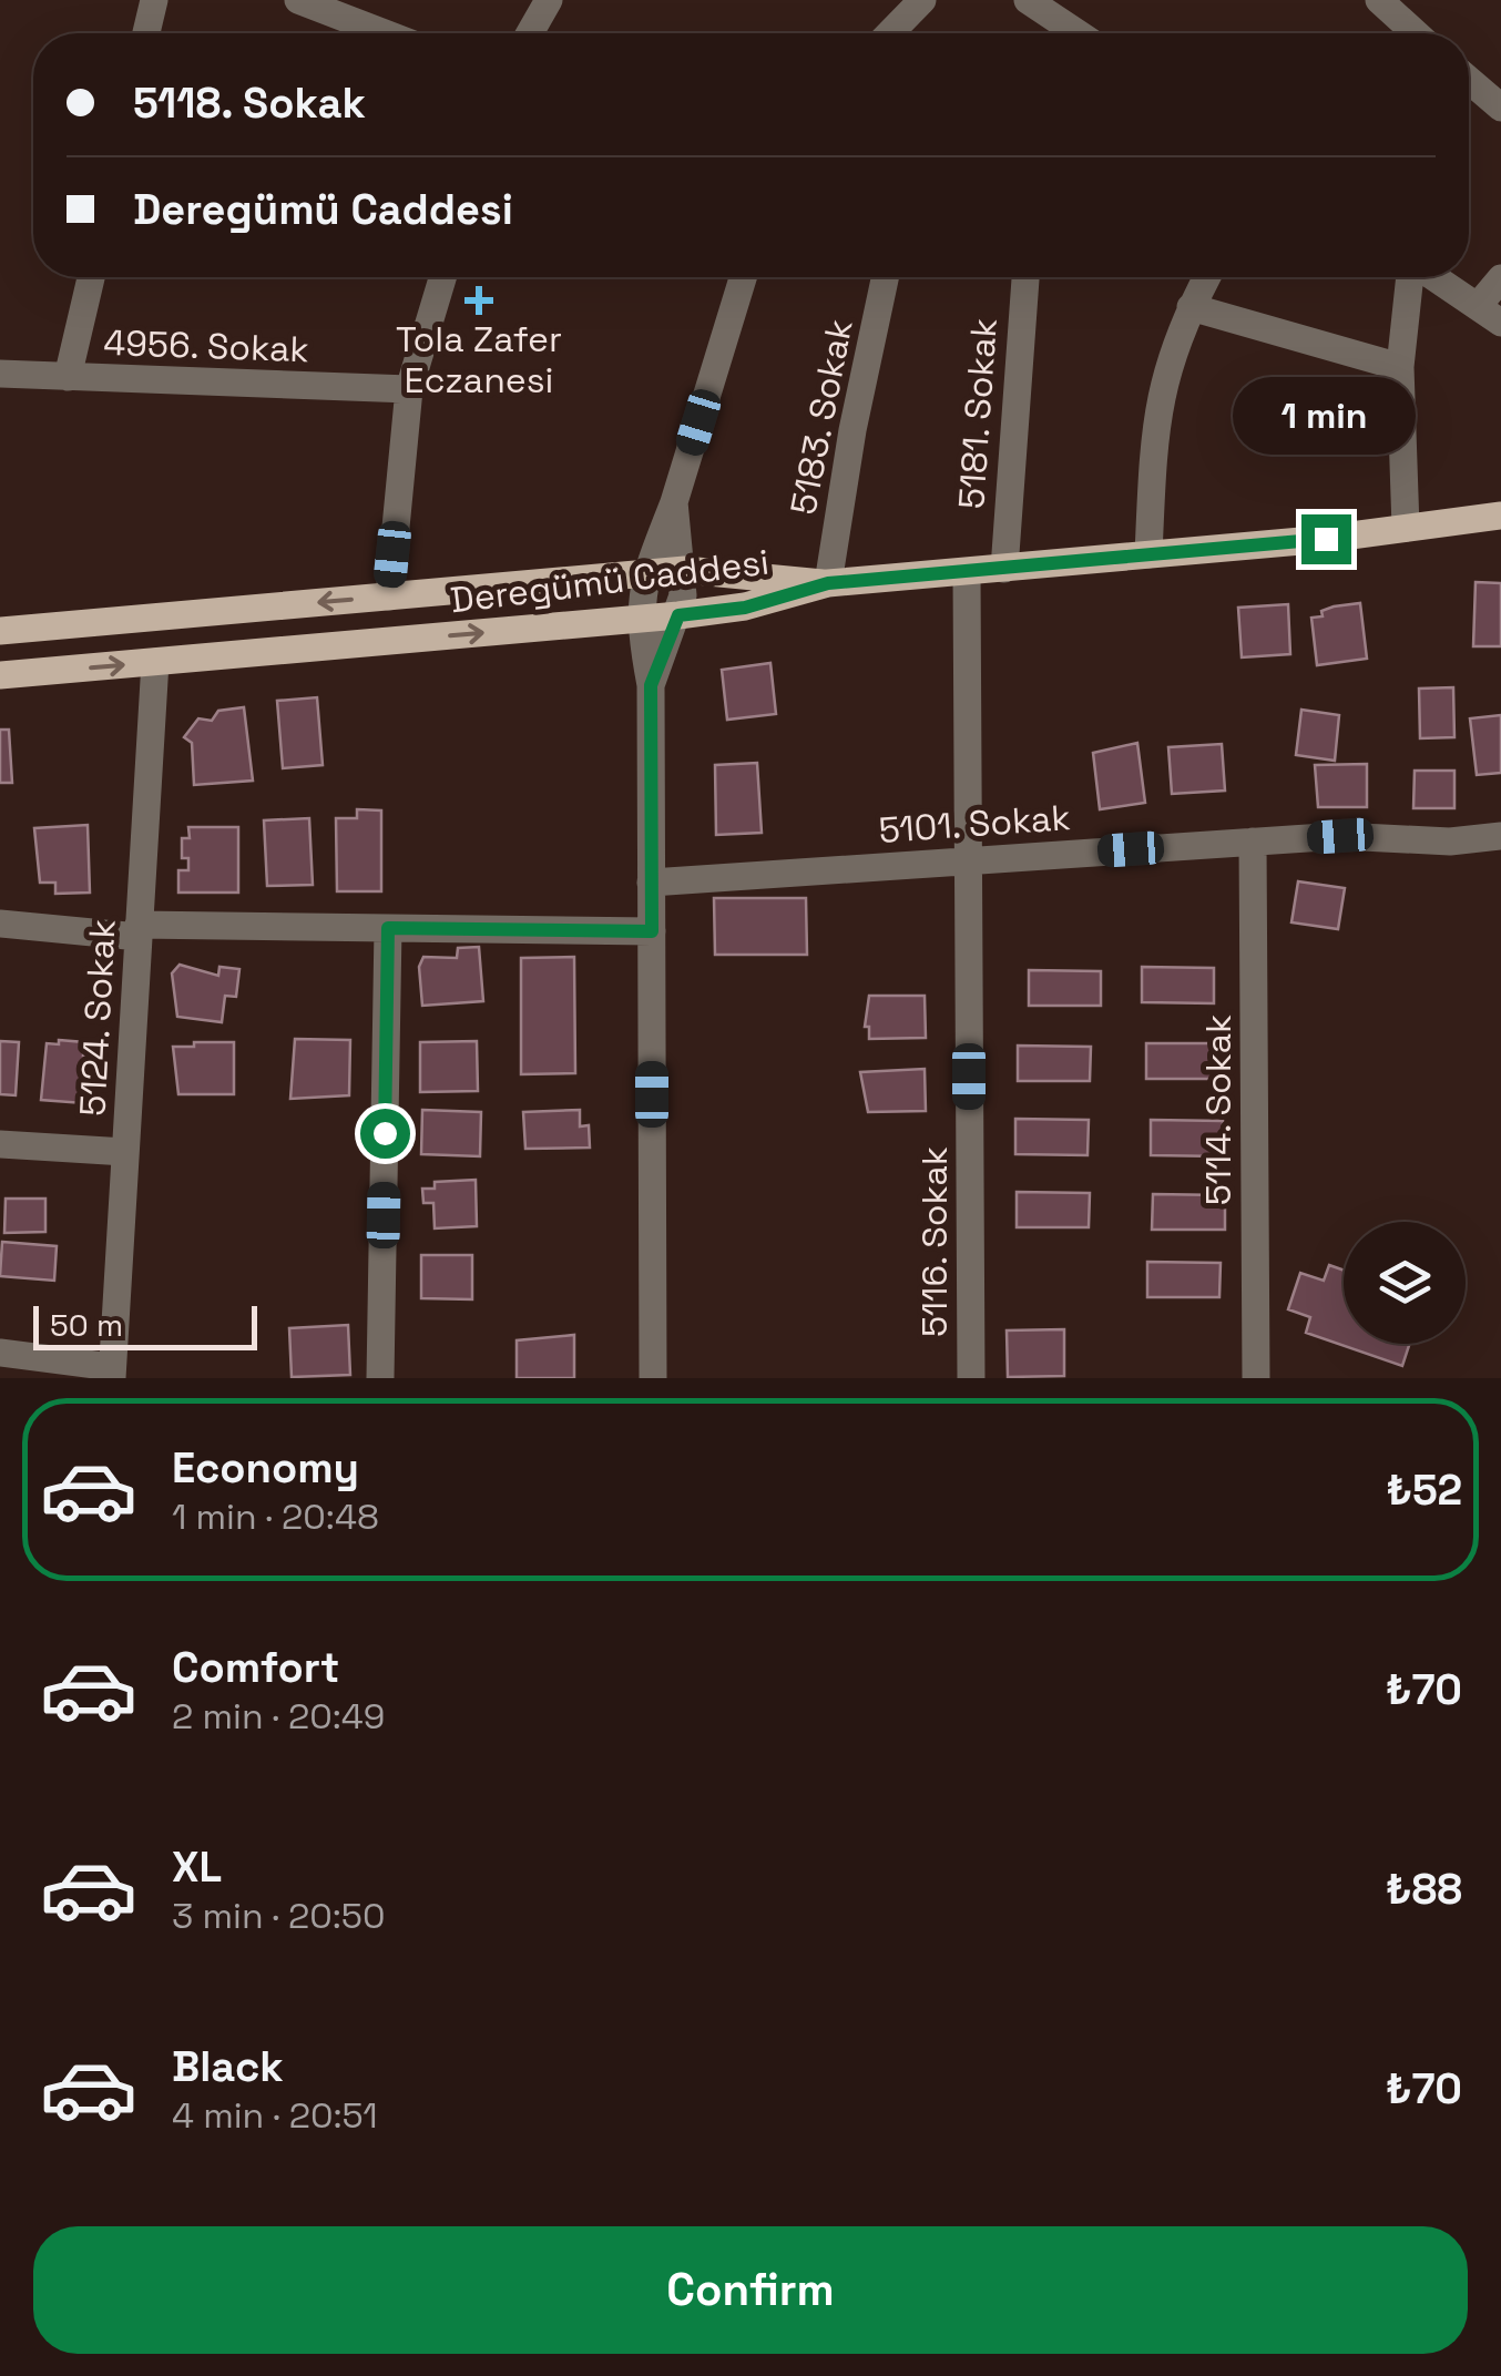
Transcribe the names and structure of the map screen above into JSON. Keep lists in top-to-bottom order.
{
  "streets": {
    "main road": ["Deregümü Caddesi"],
    "street": [
      "4956. Sokak",
      "5181. Sokak",
      "5183. Sokak",
      "5101. Sokak",
      "5124. Sokak",
      "5114. Sokak",
      "5116. Sokak"
    ]
  },
  "crossings": [
    ["5181. Sokak", "Deregümü Caddesi"],
    ["5183. Sokak", "Deregümü Caddesi"],
    ["Deregümü Caddesi", "5124. Sokak"],
    ["Deregümü Caddesi", "5116. Sokak"],
    ["5101. Sokak", "5114. Sokak"],
    ["5101. Sokak", "5116. Sokak"]
  ],
  "places": {
    "health": ["Tola Zafer Eczanesi"]
  },
  "scale_bar": "50 m",
  "page": {
    "banner": ["5118. Sokak", "Deregümü Caddesi"],
    "bubble": "1 min",
    "scale": "50 m",
    "list": [
      {
        "name": "Economy",
        "note": "1 min · 20:48",
        "value": "₺52"
      },
      {
        "name": "Comfort",
        "note": "2 min · 20:49",
        "value": "₺70"
      },
      {
        "name": "XL",
        "note": "3 min · 20:50",
        "value": "₺88"
      },
      {
        "name": "Black",
        "note": "4 min · 20:51",
        "value": "₺70"
      }
    ],
    "buttons": "Confirm"
  }
}
